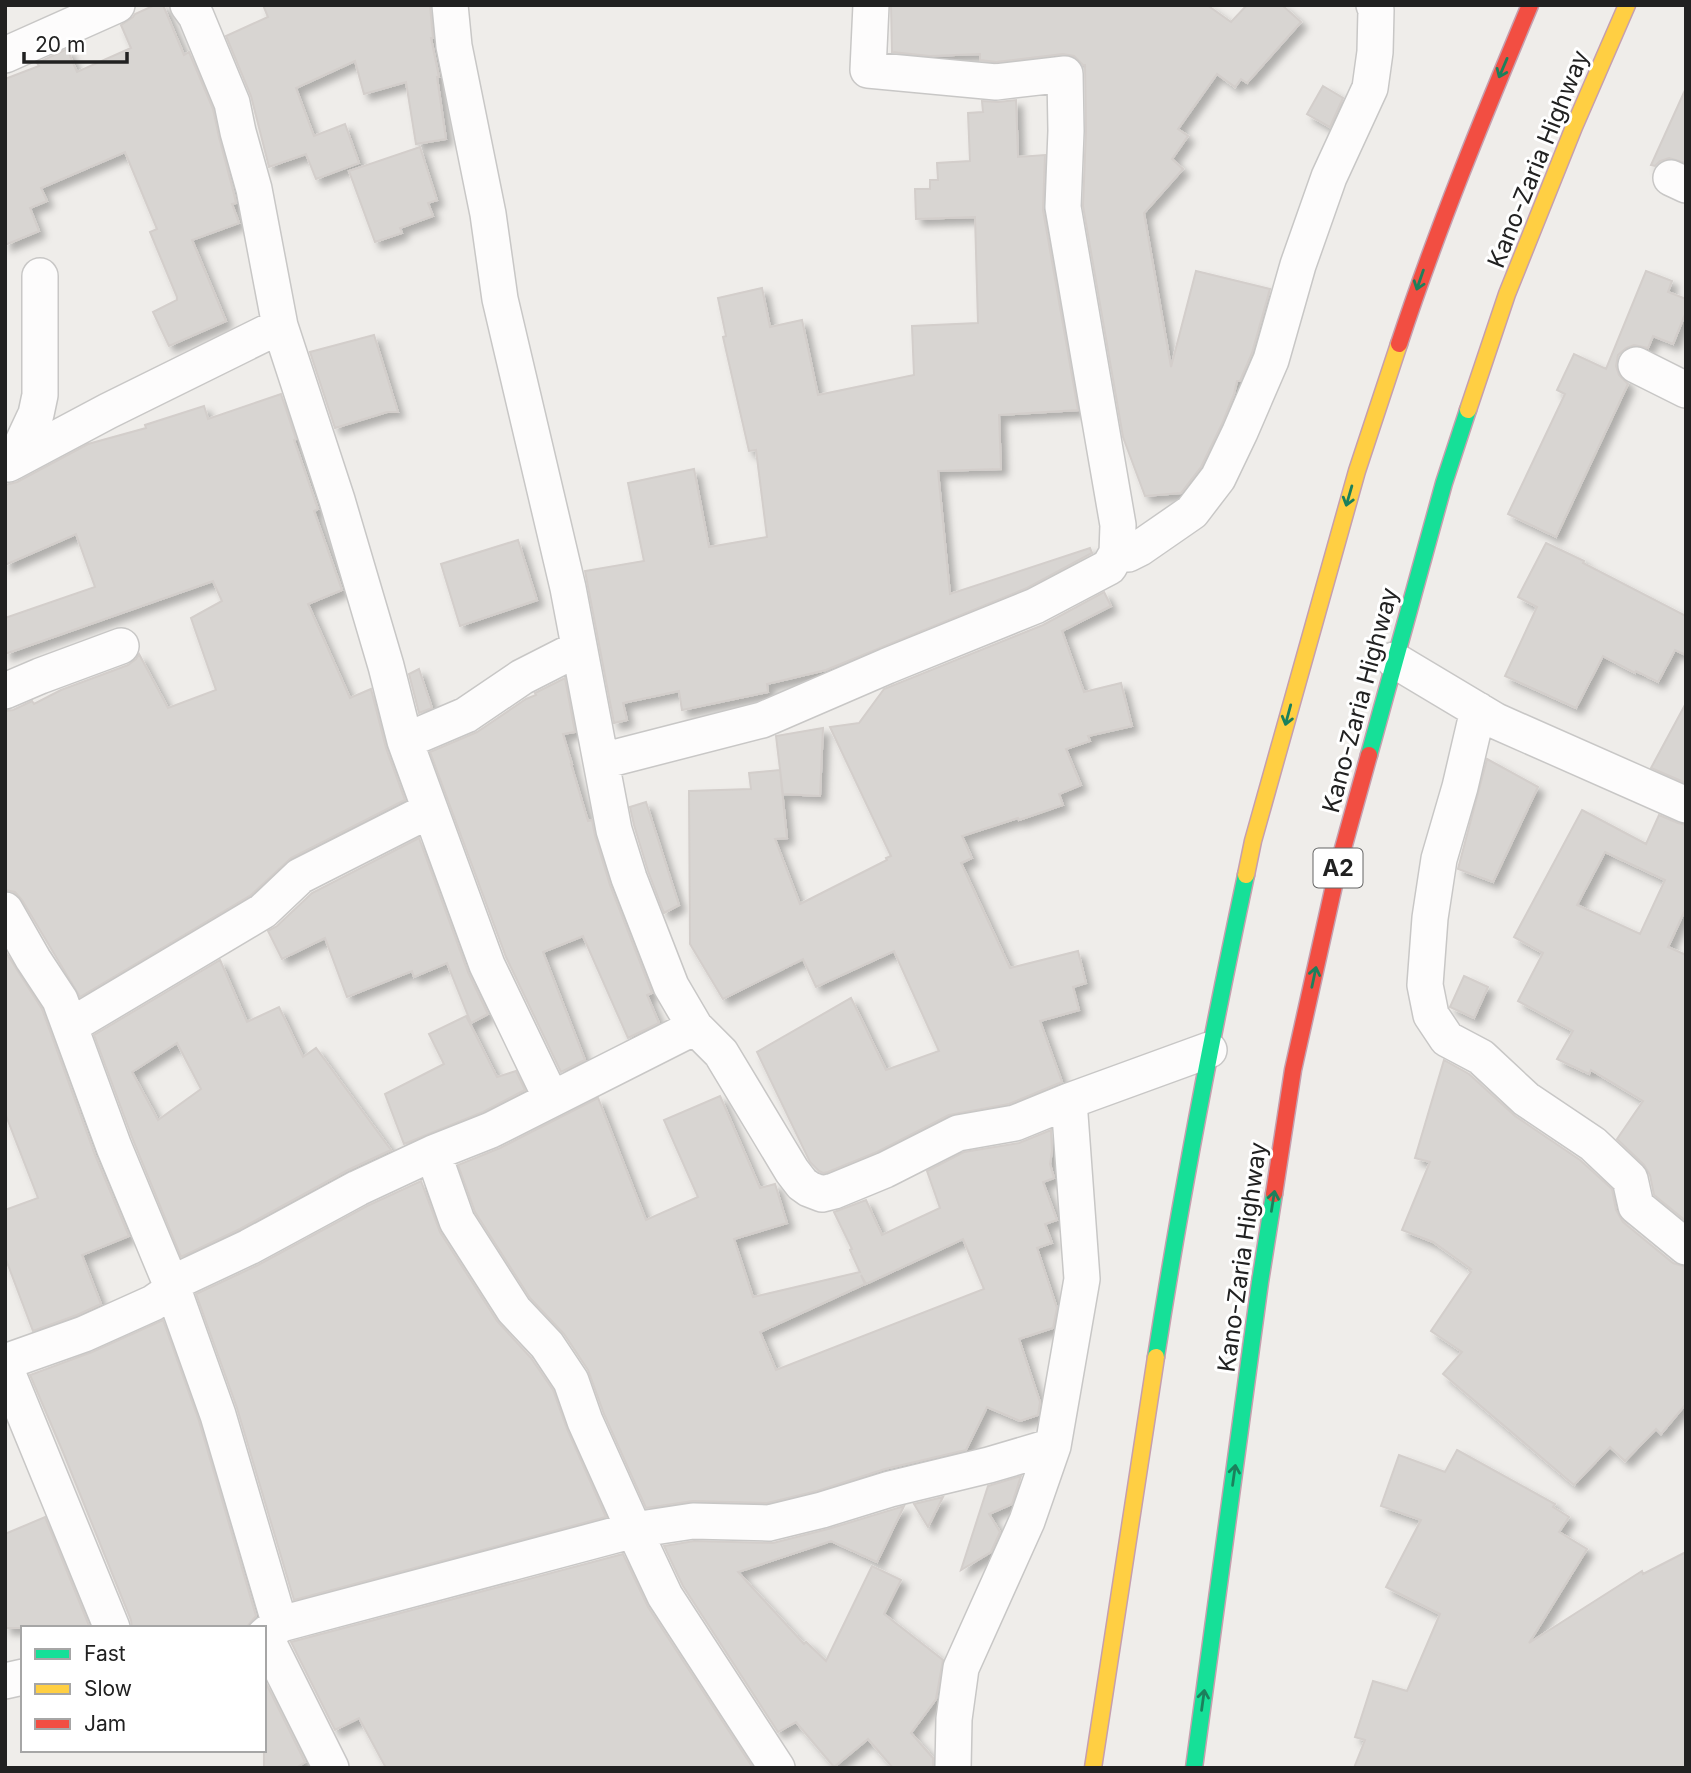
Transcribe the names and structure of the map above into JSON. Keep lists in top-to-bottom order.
{
  "streets": {
    "highway": ["Kano-Zaria Highway", "A2"]
  },
  "legend": ["Fast", "Slow", "Jam"],
  "scale_bar": "20 m"
}
